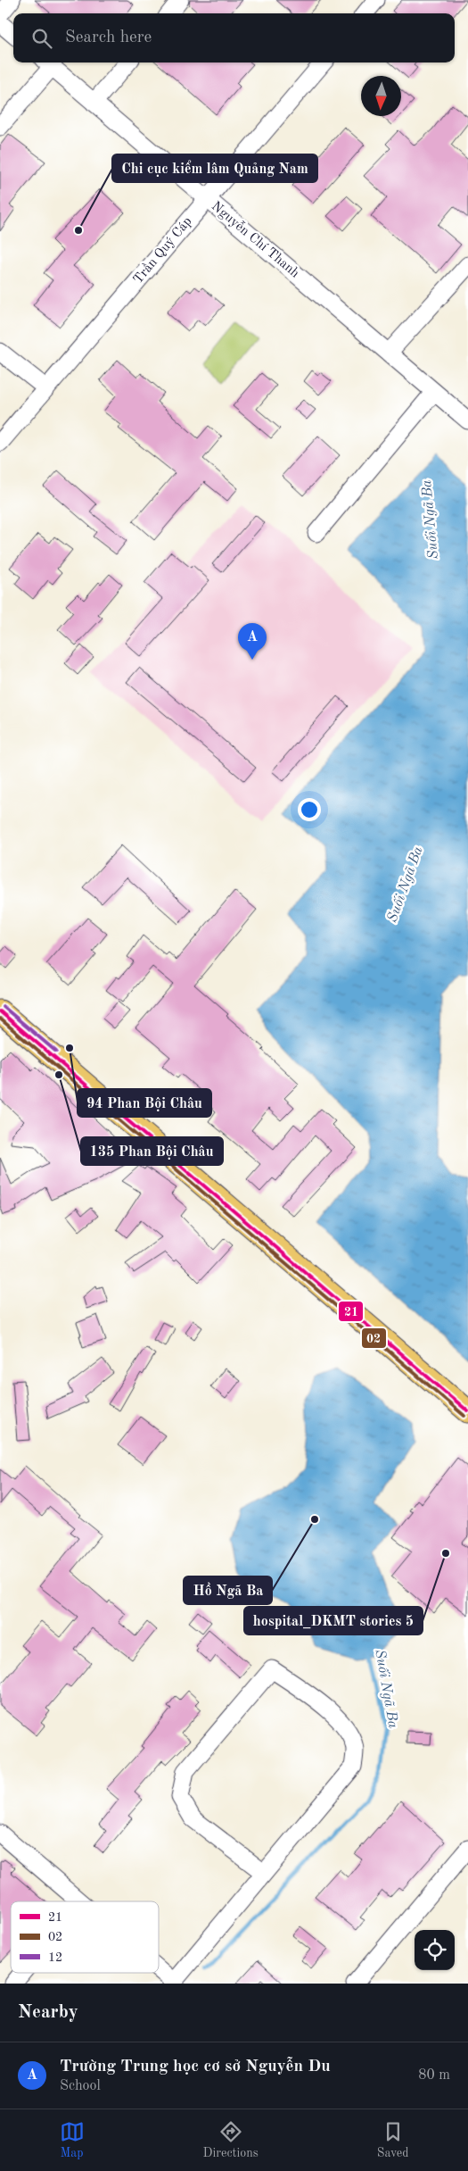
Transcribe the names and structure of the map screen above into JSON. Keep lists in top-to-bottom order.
{
  "streets": {
    "street": ["Nguyễn Chí Thanh", "Trần Quý Cáp"]
  },
  "crossings": [
    ["Nguyễn Chí Thanh", "Trần Quý Cáp"]
  ],
  "water": ["Suối Ngã Ba"],
  "places": [
    "Chi cục kiểm lâm Quảng Nam",
    "94 Phan Bội Châu",
    "135 Phan Bội Châu",
    "Hồ Ngã Ba",
    "hospital_DKMT stories 5"
  ],
  "lines": ["transit line 12", "transit line 21", "transit line 02"],
  "legend": ["21", "02", "12"],
  "north": "bottom",
  "page": {
    "search": "Search here",
    "pins": "A",
    "heading": "Nearby",
    "list": [
      {
        "mark": "A",
        "name": "Trường Trung học cơ sở Nguyễn Du",
        "note": "School",
        "value": "80 m"
      }
    ],
    "nav": ["Map", "Directions", "Saved"]
  }
}
